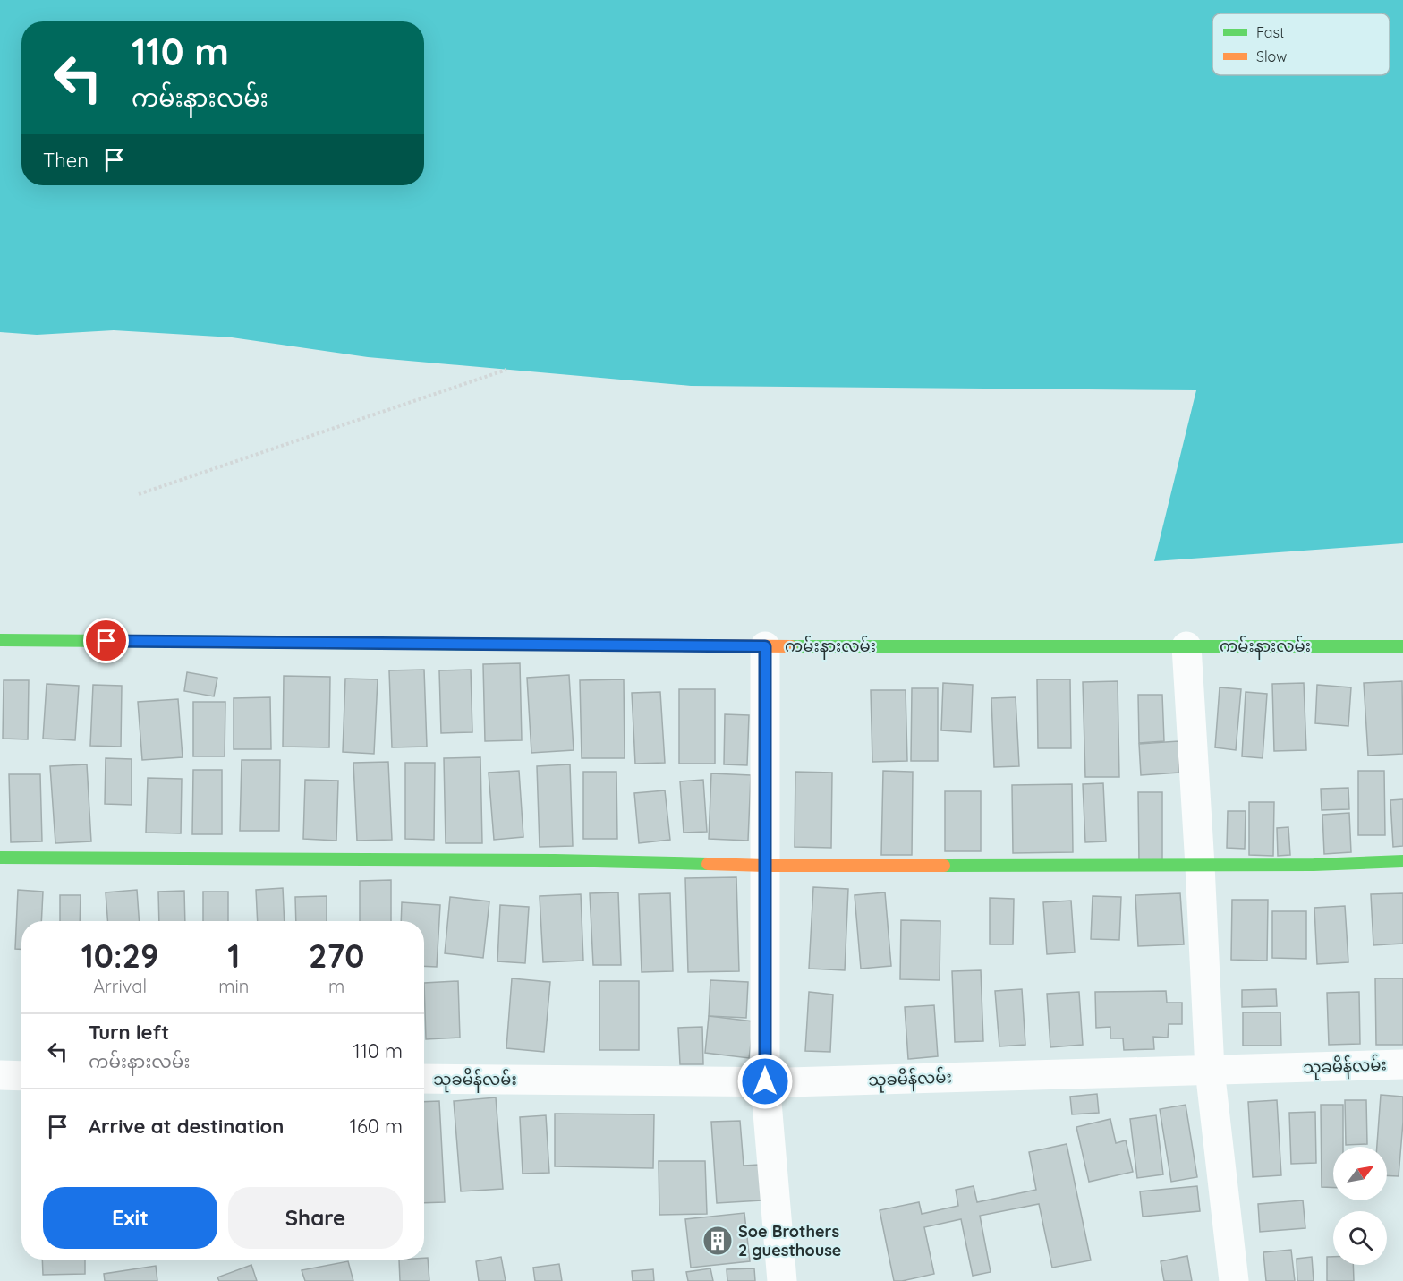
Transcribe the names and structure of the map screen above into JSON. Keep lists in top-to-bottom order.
{
  "streets": {
    "main road": ["ကမ်းနားလမ်း"],
    "street": ["သုခမိန်လမ်း"]
  },
  "places": {
    "building": ["Soe Brothers 2 guesthouse"]
  },
  "legend": ["Fast", "Slow"],
  "north": "top right",
  "page": {
    "turn": ["110 m", "ကမ်းနားလမ်း"],
    "then": "Then",
    "eta": [
      "10:29",
      "Arrival",
      "1",
      "min",
      "270",
      "m"
    ],
    "list": [
      {
        "name": "Turn left",
        "note": "ကမ်းနားလမ်း",
        "value": "110 m"
      },
      {
        "name": "Arrive at destination",
        "value": "160 m"
      }
    ],
    "buttons": ["Exit", "Share"]
  }
}
